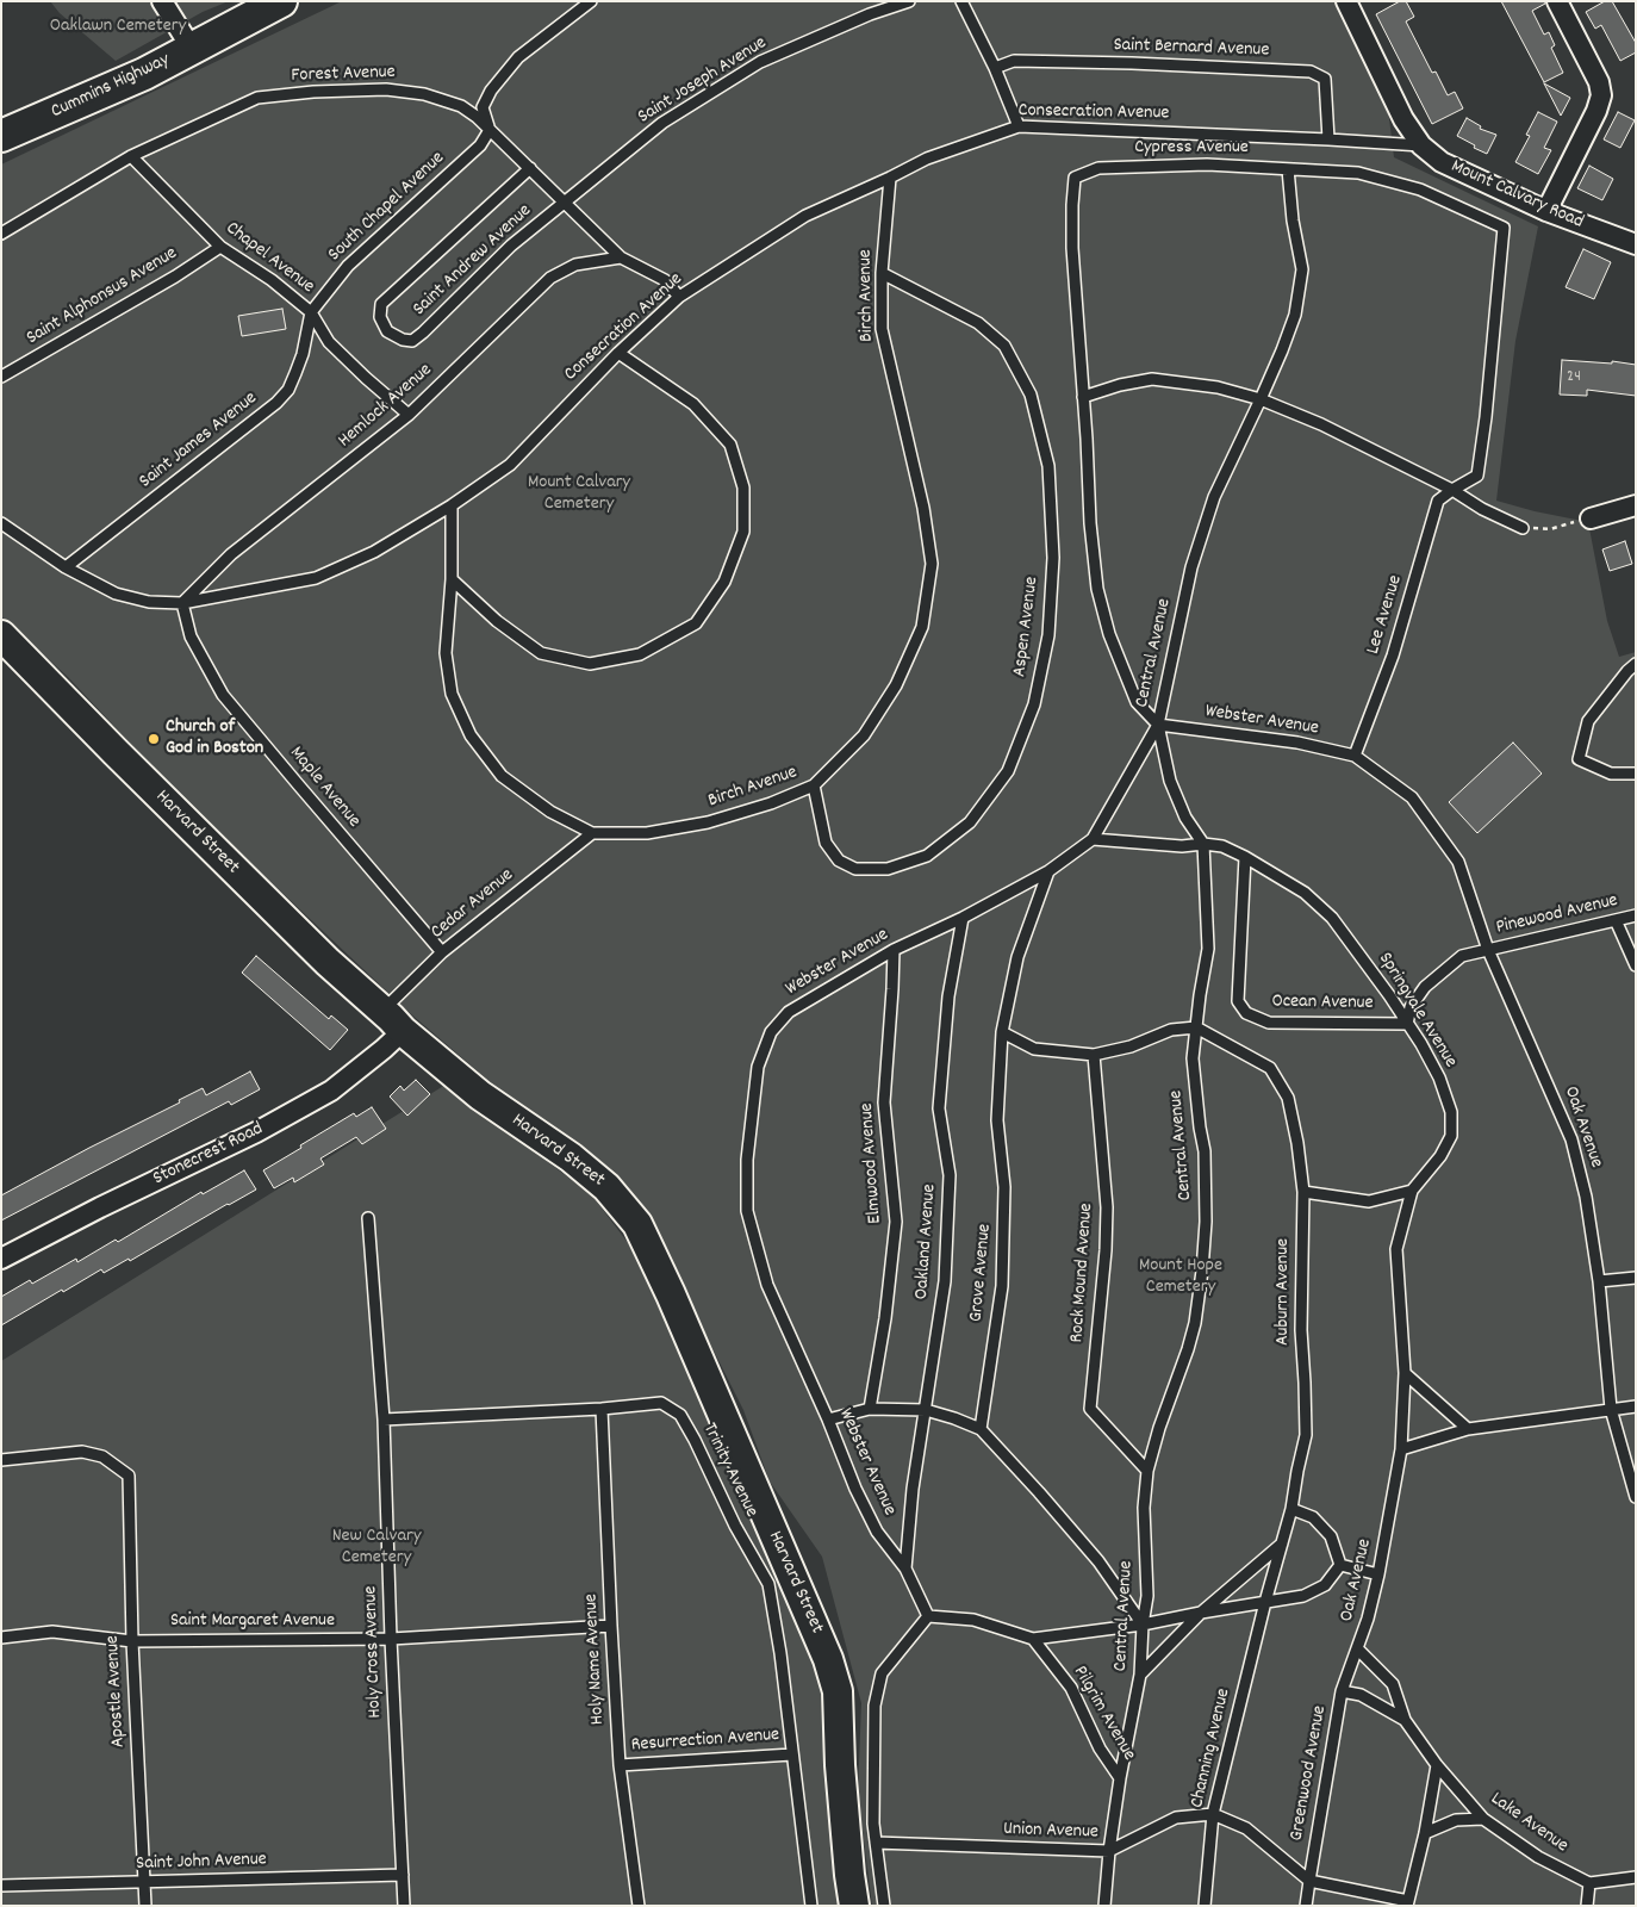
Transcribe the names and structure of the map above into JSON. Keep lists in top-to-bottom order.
{
  "streets": {
    "main road": ["Cummins Highway", "Harvard Street"],
    "street": ["Mount Calvary Road", "Stonecrest Road"],
    "lane": [
      "Saint Bernard Avenue",
      "Forest Avenue",
      "Saint Joseph Avenue",
      "Consecration Avenue",
      "Cypress Avenue",
      "South Chapel Avenue",
      "Chapel Avenue",
      "Saint Andrew Avenue",
      "Birch Avenue",
      "Saint Alphonsus Avenue",
      "Hemlock Avenue",
      "Saint James Avenue",
      "Lee Avenue",
      "Aspen Avenue",
      "Central Avenue",
      "Webster Avenue",
      "Maple Avenue",
      "Cedar Avenue",
      "Pinewood Avenue",
      "Ocean Avenue",
      "Springvale Avenue",
      "Oak Avenue",
      "Elmwood Avenue",
      "Oakland Avenue",
      "Grove Avenue",
      "Rock Mound Avenue",
      "Auburn Avenue",
      "Trinity Avenue",
      "Saint Margaret Avenue",
      "Holy Cross Avenue",
      "Holy Name Avenue",
      "Apostle Avenue",
      "Pilgrim Avenue",
      "Resurrection Avenue",
      "Channing Avenue",
      "Greenwood Avenue",
      "Lake Avenue",
      "Union Avenue",
      "Saint John Avenue"
    ]
  },
  "crossings": [
    ["Saint Bernard Avenue", "Consecration Avenue"],
    ["Forest Avenue", "Saint Joseph Avenue"],
    ["Forest Avenue", "Consecration Avenue"],
    ["Forest Avenue", "South Chapel Avenue"],
    ["Forest Avenue", "Chapel Avenue"],
    ["Forest Avenue", "Saint Andrew Avenue"],
    ["Forest Avenue", "Hemlock Avenue"],
    ["Saint Joseph Avenue", "Saint Andrew Avenue"],
    ["Consecration Avenue", "Mount Calvary Road"],
    ["Consecration Avenue", "Birch Avenue"],
    ["Consecration Avenue", "Hemlock Avenue"],
    ["Consecration Avenue", "Saint James Avenue"],
    ["Consecration Avenue", "Maple Avenue"],
    ["Cypress Avenue", "Lee Avenue"],
    ["Cypress Avenue", "Central Avenue"],
    ["Cypress Avenue", "Webster Avenue"],
    ["South Chapel Avenue", "Chapel Avenue"],
    ["South Chapel Avenue", "Saint James Avenue"],
    ["Chapel Avenue", "Saint Alphonsus Avenue"],
    ["Chapel Avenue", "Hemlock Avenue"],
    ["Chapel Avenue", "Saint James Avenue"],
    ["Birch Avenue", "Aspen Avenue"],
    ["Birch Avenue", "Cedar Avenue"],
    ["Hemlock Avenue", "Maple Avenue"],
    ["Lee Avenue", "Webster Avenue"],
    ["Central Avenue", "Webster Avenue"],
    ["Central Avenue", "Springvale Avenue"],
    ["Central Avenue", "Rock Mound Avenue"],
    ["Central Avenue", "Auburn Avenue"],
    ["Central Avenue", "Pilgrim Avenue"],
    ["Central Avenue", "Union Avenue"],
    ["Webster Avenue", "Springvale Avenue"],
    ["Webster Avenue", "Oak Avenue"],
    ["Webster Avenue", "Elmwood Avenue"],
    ["Webster Avenue", "Oakland Avenue"],
    ["Webster Avenue", "Grove Avenue"],
    ["Maple Avenue", "Cedar Avenue"],
    ["Harvard Street", "Cedar Avenue"],
    ["Harvard Street", "Stonecrest Road"],
    ["Pinewood Avenue", "Oak Avenue"],
    ["Ocean Avenue", "Springvale Avenue"],
    ["Springvale Avenue", "Oak Avenue"],
    ["Oak Avenue", "Greenwood Avenue"],
    ["Oak Avenue", "Lake Avenue"],
    ["Auburn Avenue", "Channing Avenue"],
    ["Trinity Avenue", "Holy Cross Avenue"],
    ["Trinity Avenue", "Holy Name Avenue"],
    ["Trinity Avenue", "Resurrection Avenue"],
    ["Saint Margaret Avenue", "Holy Cross Avenue"],
    ["Saint Margaret Avenue", "Holy Name Avenue"],
    ["Saint Margaret Avenue", "Apostle Avenue"],
    ["Holy Cross Avenue", "Saint John Avenue"],
    ["Holy Name Avenue", "Resurrection Avenue"],
    ["Apostle Avenue", "Saint John Avenue"],
    ["Channing Avenue", "Union Avenue"],
    ["Greenwood Avenue", "Lake Avenue"],
    ["Greenwood Avenue", "Union Avenue"]
  ],
  "parks": [
    "Oaklawn Cemetery",
    "Mount Calvary Cemetery",
    "Mount Hope Cemetery",
    "New Calvary Cemetery"
  ],
  "places": ["Church of God in Boston"],
  "house_numbers": ["24"]
}
